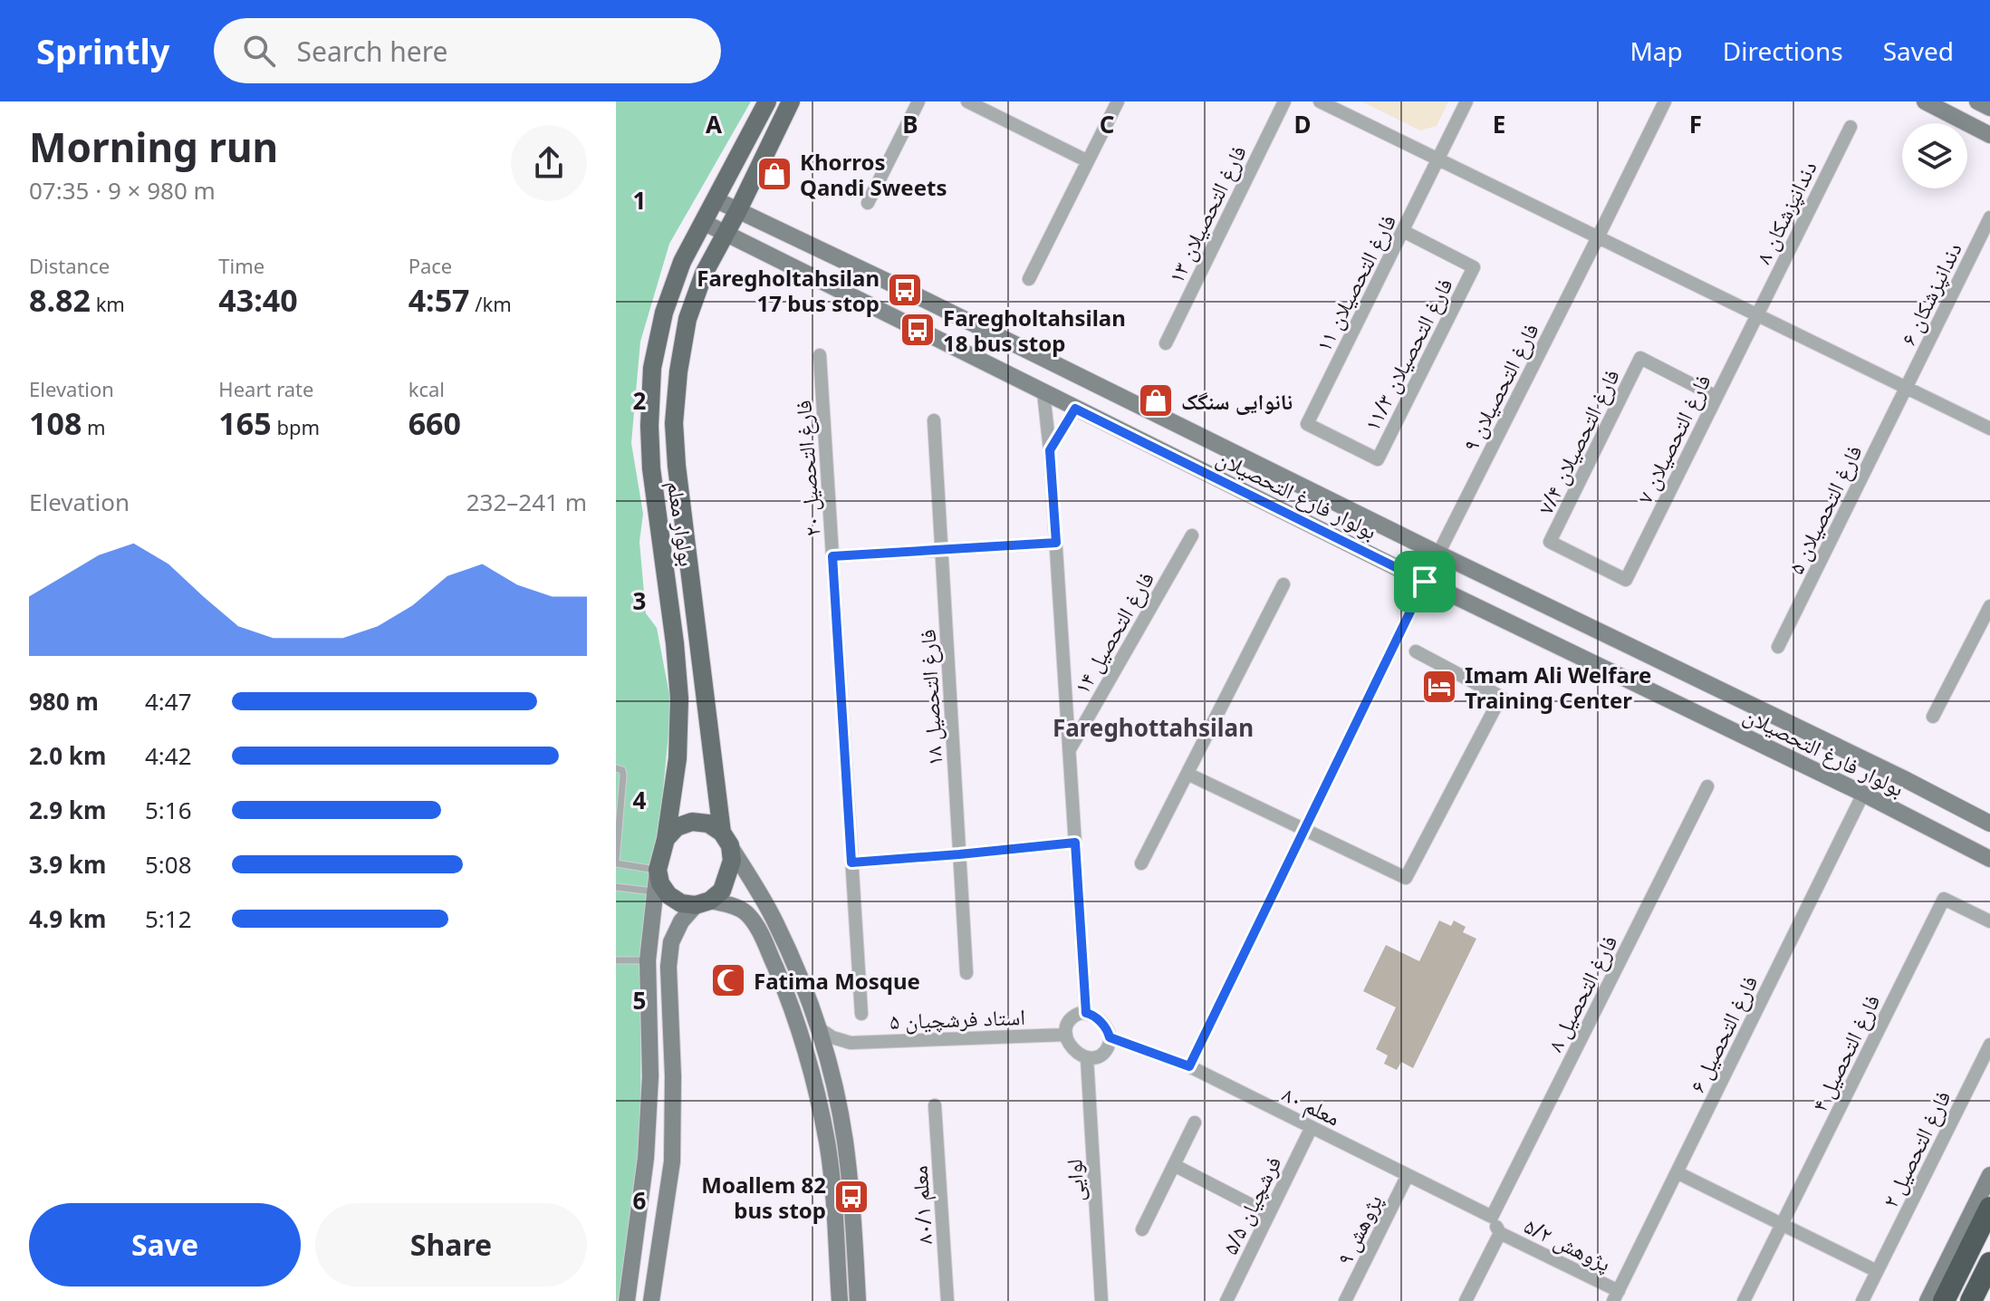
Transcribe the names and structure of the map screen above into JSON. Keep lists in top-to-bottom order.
{
  "streets": {
    "main road": ["بولوار فارغ التحصیلان", "بولوار معلم"],
    "street": [
      "دندانپزشکان ۸",
      "فارغ التحصیلان ۱۳",
      "فارغ التحصیلان ۱۱",
      "دندانپزشکان ۶",
      "فارغ التحصیلان ۱۱/۳",
      "فارغ التحصیلان ۹",
      "فارغ التحصیلان ۷",
      "فارغ التحصیلان ۷/۴",
      "فارغ التحصیل ۲۰",
      "فارغ التحصیلان ۵",
      "فارغ التحصیل ۱۴",
      "فارغ التحصیل ۱۸",
      "فارغ التحصیل ۸",
      "استاد فرشچیان ۵",
      "فارغ التحصیل ۶",
      "فارغ التحصیل ۴",
      "معلم ۸۰",
      "فارغ التحصیل ۲",
      "لوایی",
      "معلم ۸۰/۱",
      "فرشچیان ۵/۵",
      "پژوهش ۹",
      "پژوهش ۵/۲"
    ]
  },
  "crossings": [
    ["دندانپزشکان ۸", "فارغ التحصیلان ۷"],
    ["فارغ التحصیلان ۱۱", "فارغ التحصیلان ۱۱/۳"],
    ["دندانپزشکان ۶", "فارغ التحصیلان ۵"],
    ["فارغ التحصیلان ۹", "بولوار فارغ التحصیلان"],
    ["فارغ التحصیلان ۷", "فارغ التحصیلان ۷/۴"],
    ["بولوار فارغ التحصیلان", "بولوار معلم"],
    ["بولوار فارغ التحصیلان", "فارغ التحصیل ۶"],
    ["فارغ التحصیل ۸", "معلم ۸۰"],
    ["استاد فرشچیان ۵", "معلم ۸۰"],
    ["استاد فرشچیان ۵", "لوایی"],
    ["فارغ التحصیل ۶", "پژوهش ۵/۲"],
    ["معلم ۸۰", "لوایی"],
    ["معلم ۸۰", "فرشچیان ۵/۵"],
    ["معلم ۸۰", "پژوهش ۹"]
  ],
  "districts": ["Fareghottahsilan"],
  "places": {
    "shop": ["Khorros Qandi Sweets", "نانوایی سنگک"],
    "bus stop": ["Faregholtahsilan 17 bus stop", "Faregholtahsilan 18 bus stop", "Moallem 82 bus stop"],
    "hotel": ["Imam Ali Welfare Training Center"],
    "mosque": ["Fatima Mosque"]
  },
  "page": {
    "header": "Sprintly",
    "search": "Search here",
    "nav": ["Map", "Directions", "Saved"],
    "heading": ["Morning run", "07:35 · 9 × 980 m"],
    "stats": [
      ["Distance", "8.82 km"],
      ["Time", "43:40"],
      ["Pace", "4:57 /km"],
      ["Elevation", "108 m"],
      ["Heart rate", "165 bpm"],
      ["kcal", "660"]
    ],
    "chart": ["Elevation", "232–241 m"],
    "list": [
      {
        "name": "980 m",
        "note": "4:47"
      },
      {
        "name": "2.0 km",
        "note": "4:42"
      },
      {
        "name": "2.9 km",
        "note": "5:16"
      },
      {
        "name": "3.9 km",
        "note": "5:08"
      },
      {
        "name": "4.9 km",
        "note": "5:12"
      }
    ],
    "buttons": ["Save", "Share"]
  },
  "grid": {
    "columns": [
      "A",
      "B",
      "C",
      "D",
      "E",
      "F"
    ],
    "rows": [
      "1",
      "2",
      "3",
      "4",
      "5",
      "6"
    ]
  }
}
